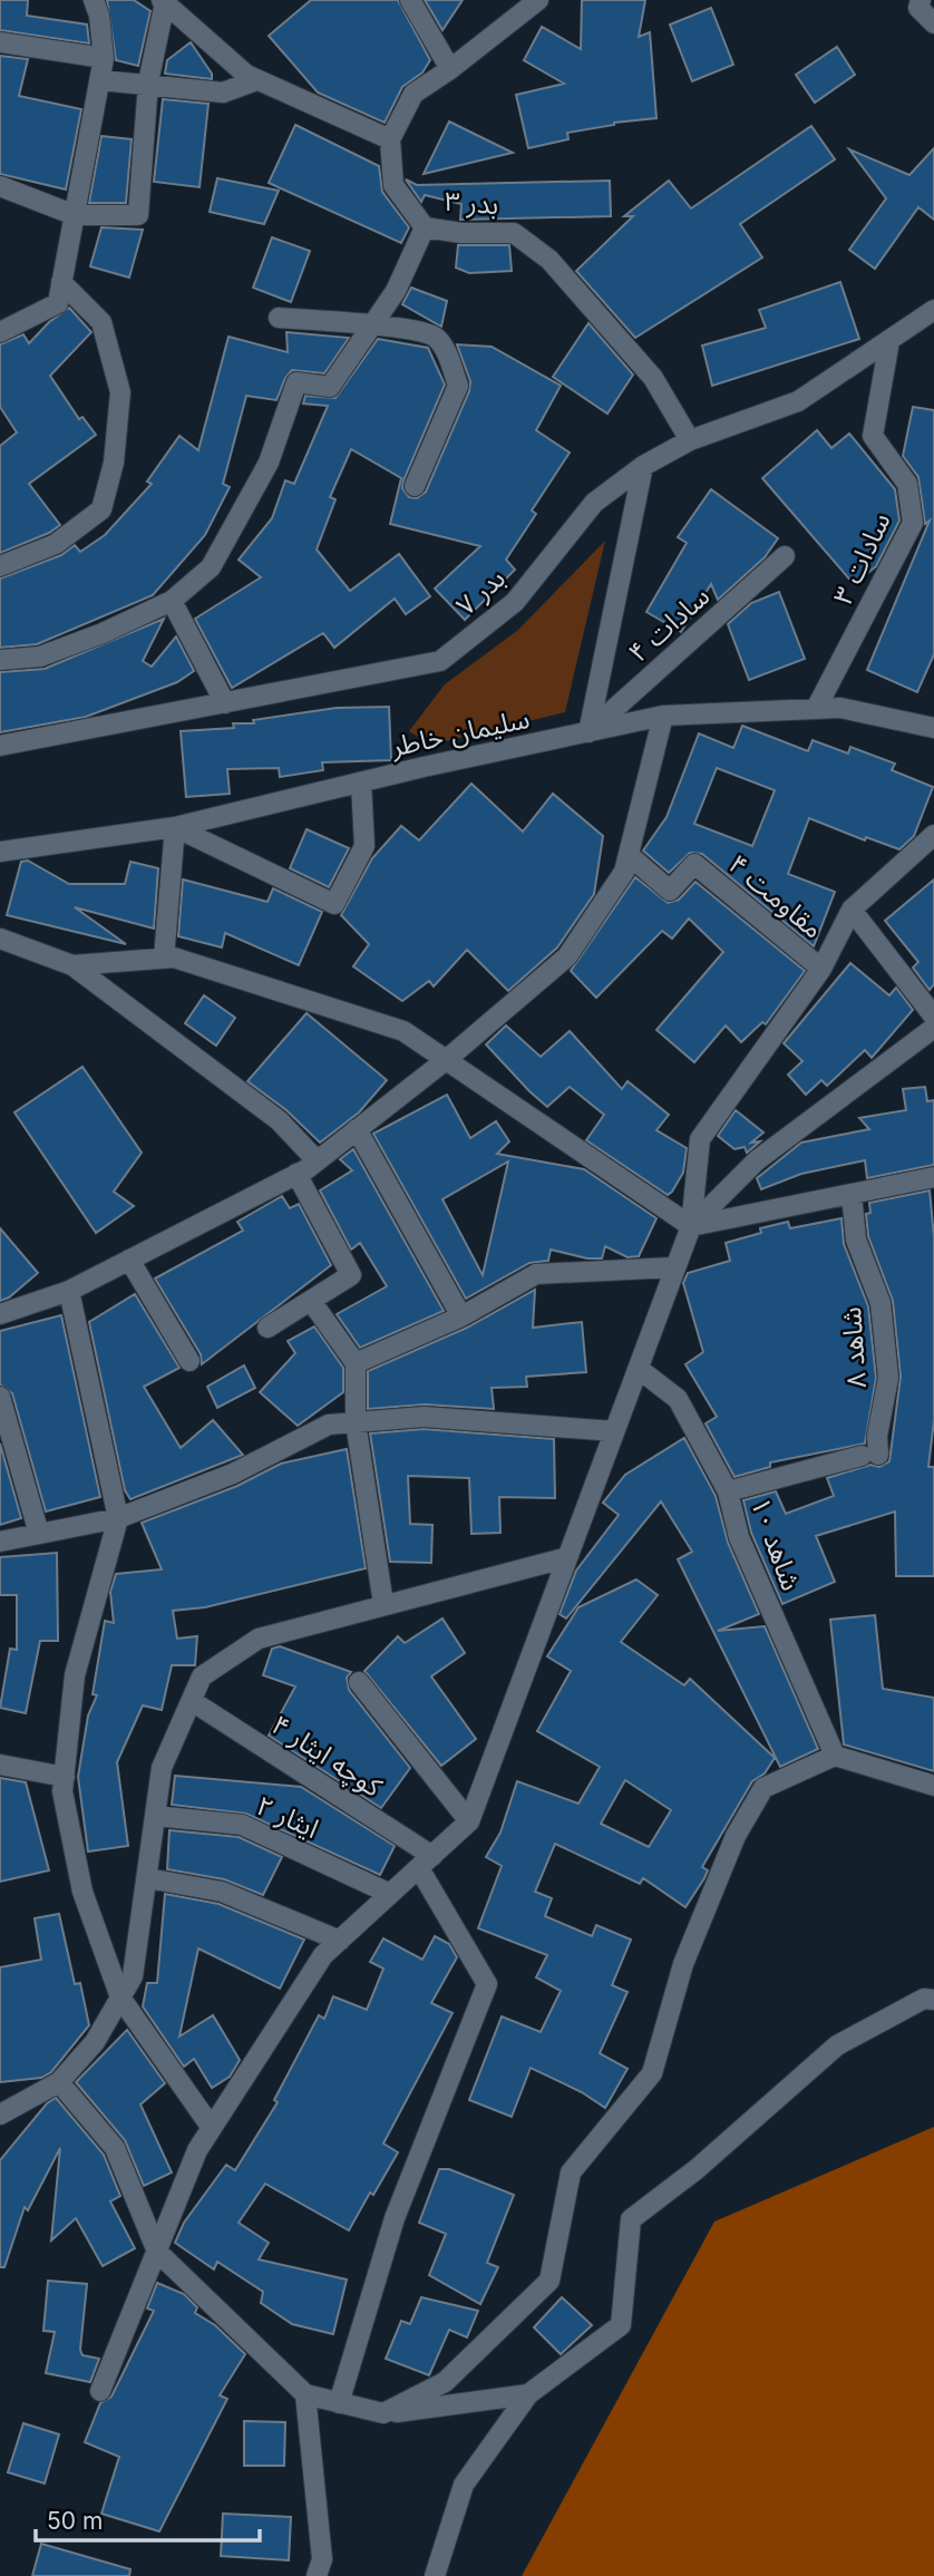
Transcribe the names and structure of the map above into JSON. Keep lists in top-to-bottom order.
{
  "streets": {
    "street": [
      "بدر ۳",
      "سادات ۳",
      "بدر ۷",
      "سادات ۴",
      "سلیمان خاطر",
      "مقاومت ۴",
      "شاهد ۸",
      "شاهد ۱۰",
      "کوچه ایثار ۴",
      "ایثار ۲"
    ]
  },
  "crossings": [
    ["بدر ۳", "بدر ۷"],
    ["سادات ۳", "بدر ۷"],
    ["سادات ۳", "سلیمان خاطر"],
    ["سادات ۴", "سلیمان خاطر"],
    ["شاهد ۸", "شاهد ۱۰"]
  ],
  "scale_bar": "50 m"
}
